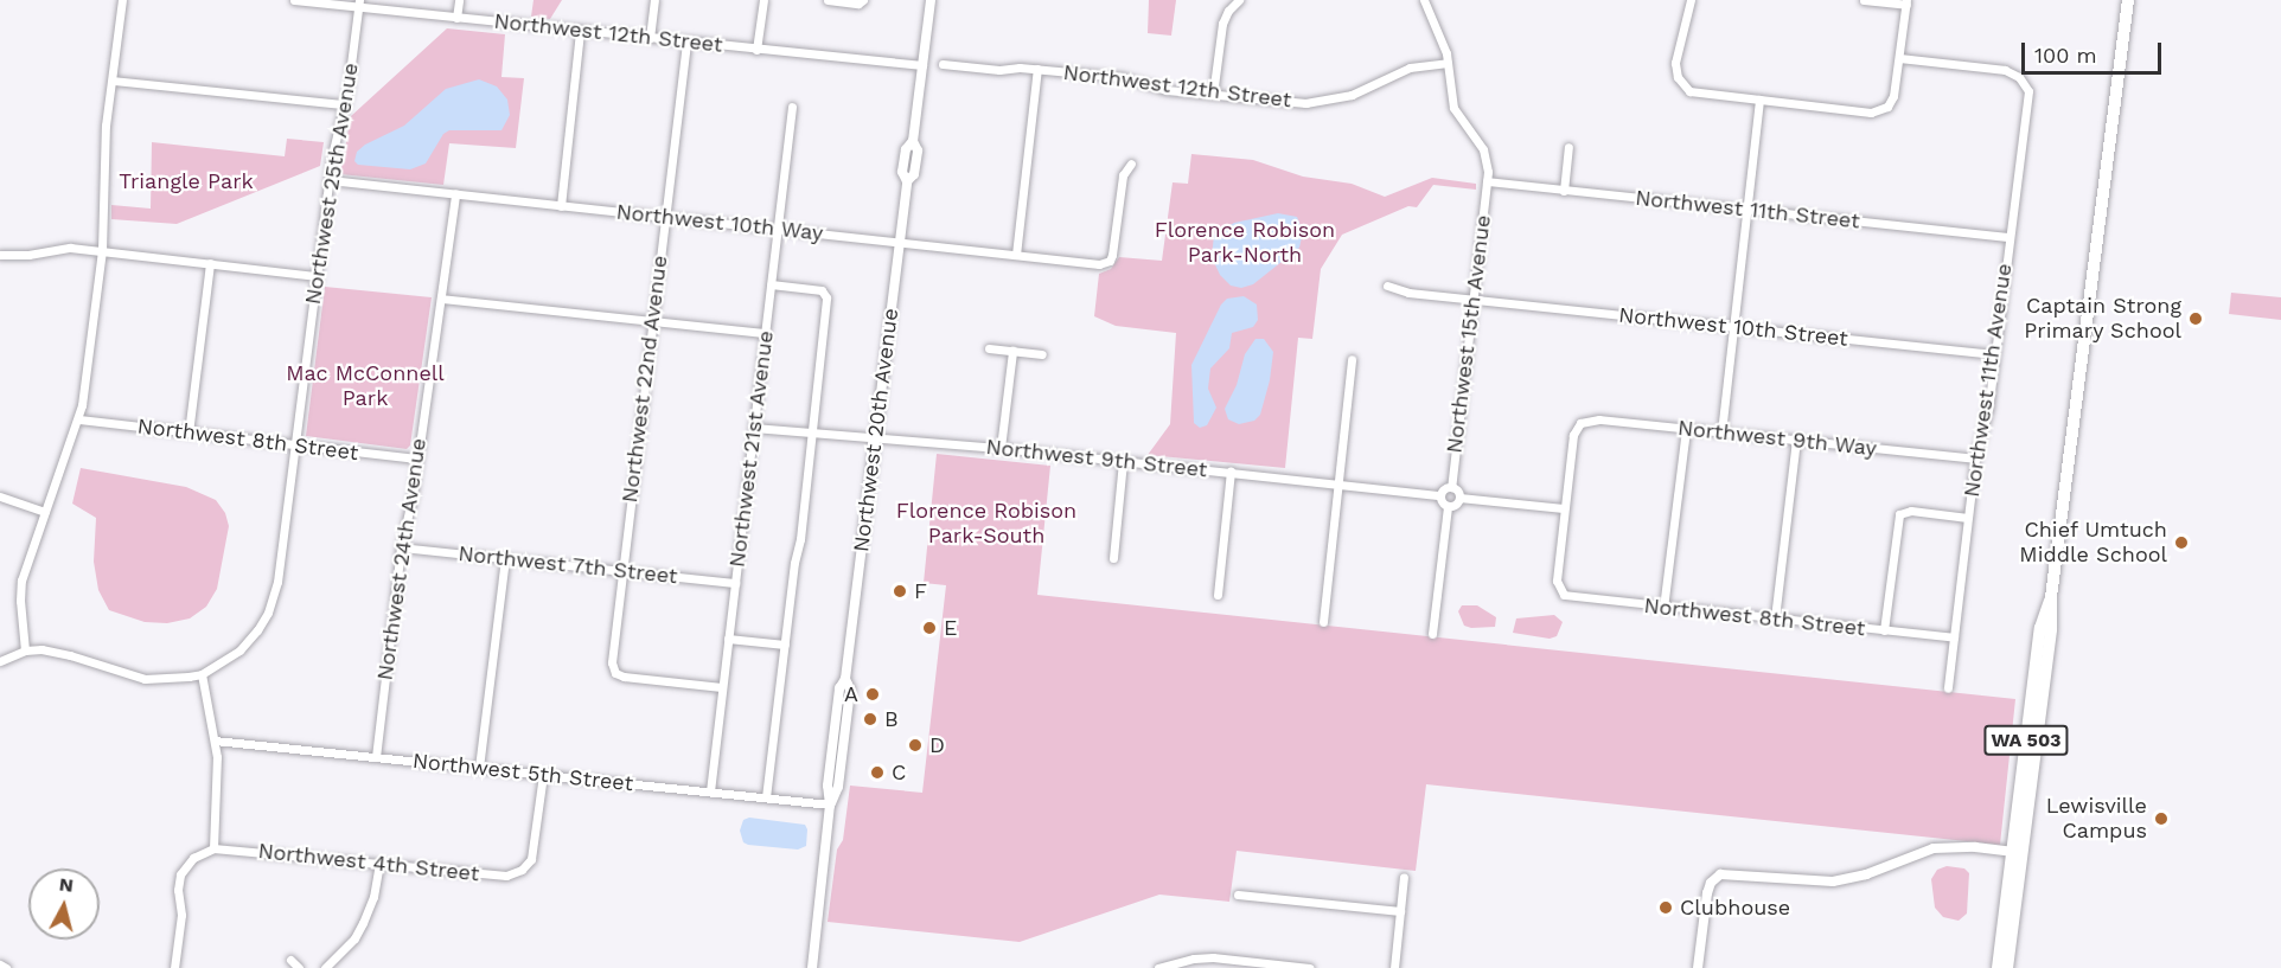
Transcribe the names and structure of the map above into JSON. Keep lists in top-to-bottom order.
{
  "streets": {
    "main road": ["WA 503"],
    "street": [
      "Northwest 12th Street",
      "Northwest 25th Avenue",
      "Northwest 11th Street",
      "Northwest 10th Way",
      "Northwest 10th Street",
      "Northwest 15th Avenue",
      "Northwest 22nd Avenue",
      "Northwest 11th Avenue",
      "Northwest 20th Avenue",
      "Northwest 9th Way",
      "Northwest 8th Street",
      "Northwest 21st Avenue",
      "Northwest 9th Street",
      "Northwest 24th Avenue",
      "Northwest 7th Street",
      "Northwest 5th Street",
      "Northwest 4th Street"
    ]
  },
  "crossings": [
    ["Northwest 12th Street", "Northwest 25th Avenue"],
    ["Northwest 12th Street", "Northwest 15th Avenue"],
    ["Northwest 12th Street", "Northwest 22nd Avenue"],
    ["Northwest 12th Street", "Northwest 20th Avenue"],
    ["Northwest 25th Avenue", "Northwest 10th Way"],
    ["Northwest 25th Avenue", "Northwest 8th Street"],
    ["Northwest 11th Street", "Northwest 15th Avenue"],
    ["Northwest 11th Street", "Northwest 11th Avenue"],
    ["Northwest 10th Way", "Northwest 22nd Avenue"],
    ["Northwest 10th Way", "Northwest 20th Avenue"],
    ["Northwest 10th Way", "Northwest 21st Avenue"],
    ["Northwest 10th Way", "Northwest 24th Avenue"],
    ["Northwest 10th Street", "Northwest 15th Avenue"],
    ["Northwest 10th Street", "Northwest 11th Avenue"],
    ["Northwest 15th Avenue", "Northwest 9th Street"],
    ["Northwest 22nd Avenue", "Northwest 21st Avenue"],
    ["Northwest 22nd Avenue", "Northwest 7th Street"],
    ["Northwest 11th Avenue", "Northwest 9th Way"],
    ["Northwest 11th Avenue", "Northwest 8th Street"],
    ["Northwest 20th Avenue", "Northwest 9th Street"],
    ["Northwest 20th Avenue", "Northwest 5th Street"],
    ["Northwest 9th Way", "Northwest 8th Street"],
    ["Northwest 8th Street", "Northwest 24th Avenue"],
    ["Northwest 21st Avenue", "Northwest 9th Street"],
    ["Northwest 21st Avenue", "Northwest 7th Street"],
    ["Northwest 21st Avenue", "Northwest 5th Street"],
    ["Northwest 24th Avenue", "Northwest 7th Street"],
    ["Northwest 24th Avenue", "Northwest 5th Street"],
    ["Northwest 5th Street", "Northwest 4th Street"]
  ],
  "parks": [
    "Triangle Park",
    "Florence Robison Park-North",
    "Mac McConnell Park",
    "Florence Robison Park-South"
  ],
  "places": [
    "Captain Strong Primary School",
    "Chief Umtuch Middle School",
    "F",
    "E",
    "A",
    "B",
    "D",
    "C",
    "Lewisville Campus",
    "Clubhouse"
  ],
  "scale_bar": "100 m",
  "north": "top"
}
